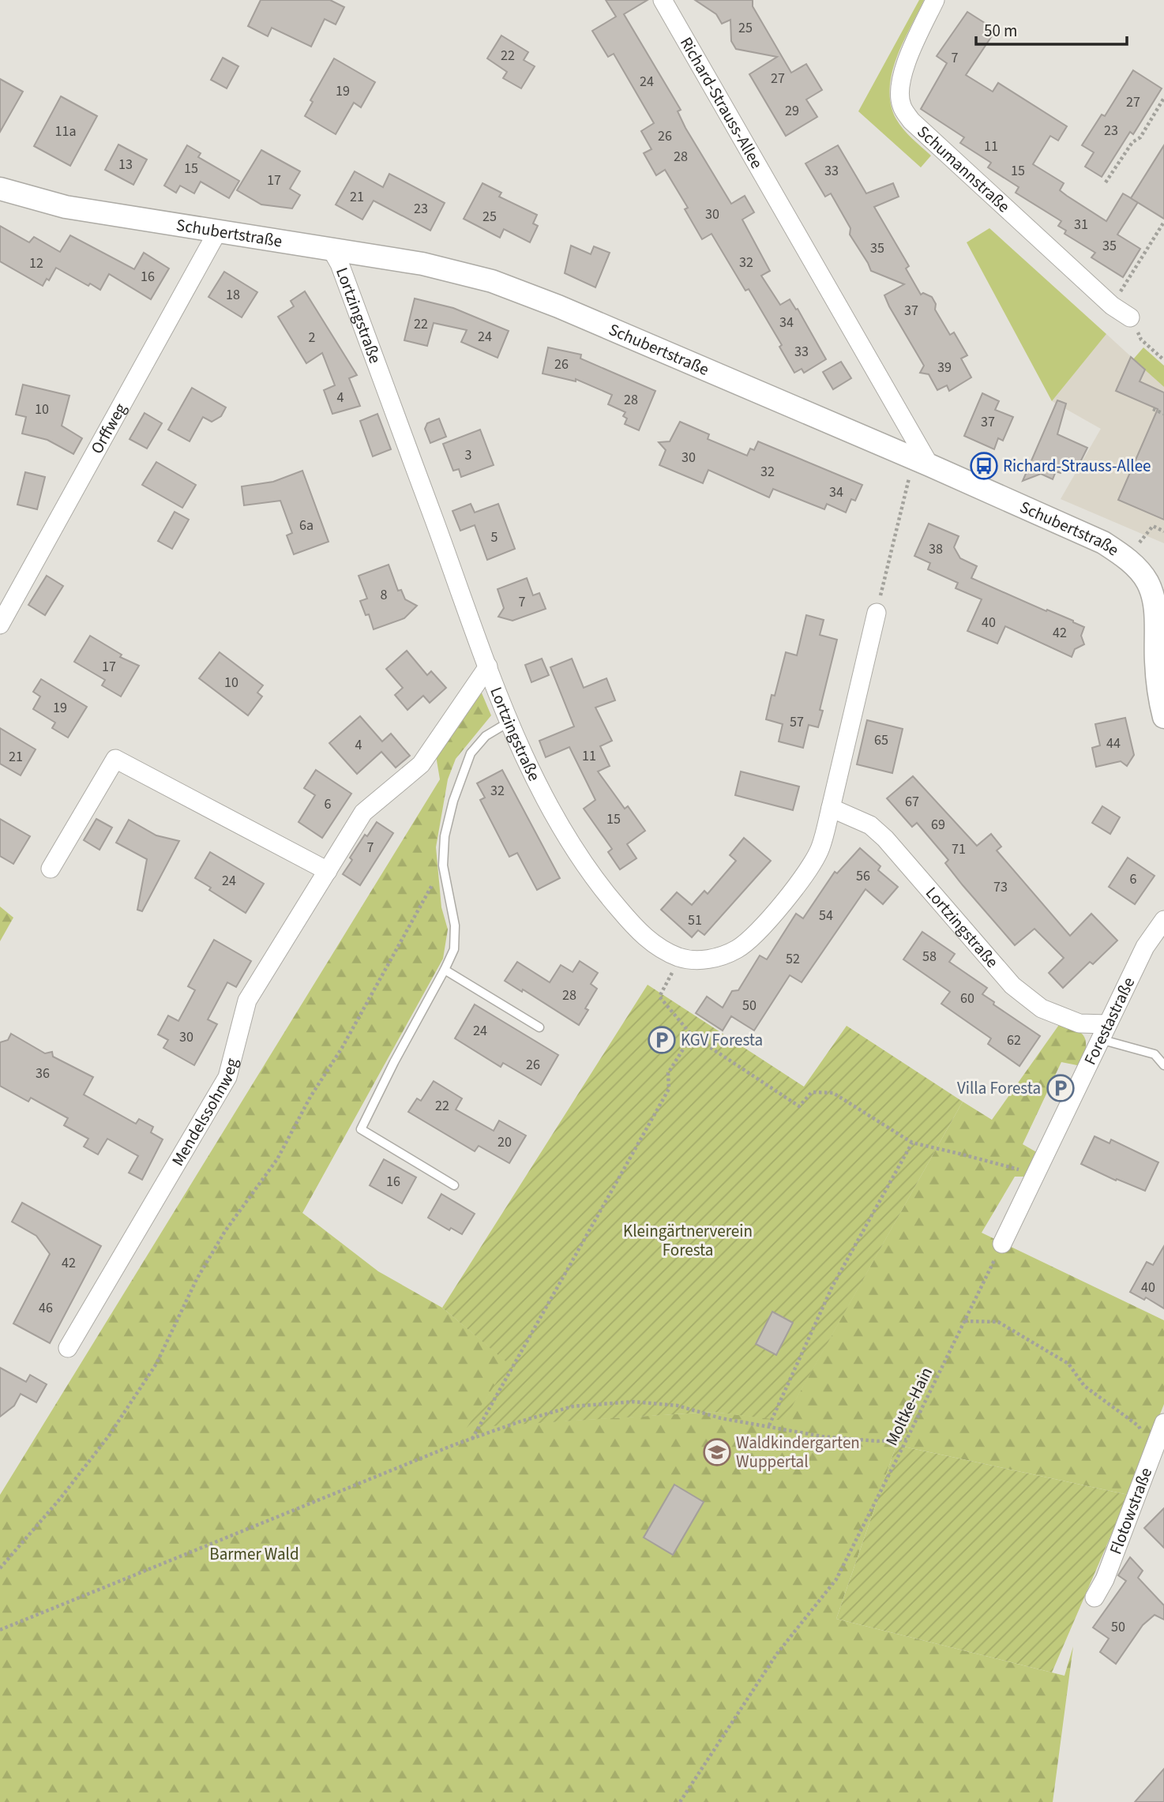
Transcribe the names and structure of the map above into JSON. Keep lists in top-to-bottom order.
{
  "streets": {
    "street": [
      "Richard-Strauss-Allee",
      "Schumannstraße",
      "Schubertstraße",
      "Lortzingstraße",
      "Orffweg",
      "Forestastraße",
      "Mendelssohnweg",
      "Flotowstraße"
    ],
    "path": ["Moltke-Hain"]
  },
  "crossings": [
    ["Richard-Strauss-Allee", "Schubertstraße"],
    ["Schubertstraße", "Lortzingstraße"],
    ["Schubertstraße", "Orffweg"],
    ["Lortzingstraße", "Forestastraße"],
    ["Lortzingstraße", "Mendelssohnweg"],
    ["Forestastraße", "Moltke-Hain"]
  ],
  "parks": ["Kleingärtnerverein Foresta", "Barmer Wald"],
  "places": {
    "bus stop": ["Richard-Strauss-Allee"],
    "parking": ["KGV Foresta", "Villa Foresta"],
    "school or university": ["Waldkindergarten Wuppertal"]
  },
  "house_numbers": [
    "25",
    "22",
    "7",
    "27",
    "24",
    "19",
    "27",
    "29",
    "23",
    "11a",
    "26",
    "11",
    "28",
    "13",
    "15",
    "33",
    "15",
    "17",
    "21",
    "23",
    "30",
    "25",
    "31",
    "35",
    "35",
    "32",
    "12",
    "16",
    "18",
    "37",
    "34",
    "22",
    "24",
    "2",
    "33",
    "26",
    "39",
    "4",
    "28",
    "10",
    "37",
    "3",
    "30",
    "32",
    "34",
    "6a",
    "5",
    "38",
    "8",
    "7",
    "40",
    "42",
    "17",
    "10",
    "19",
    "57",
    "65",
    "44",
    "4",
    "11",
    "21",
    "32",
    "67",
    "6",
    "15",
    "69",
    "7",
    "71",
    "56",
    "6",
    "24",
    "73",
    "54",
    "51",
    "58",
    "52",
    "28",
    "60",
    "50",
    "24",
    "30",
    "62",
    "26",
    "36",
    "22",
    "20",
    "16",
    "42",
    "40",
    "46",
    "50"
  ],
  "scale_bar": "50 m"
}
